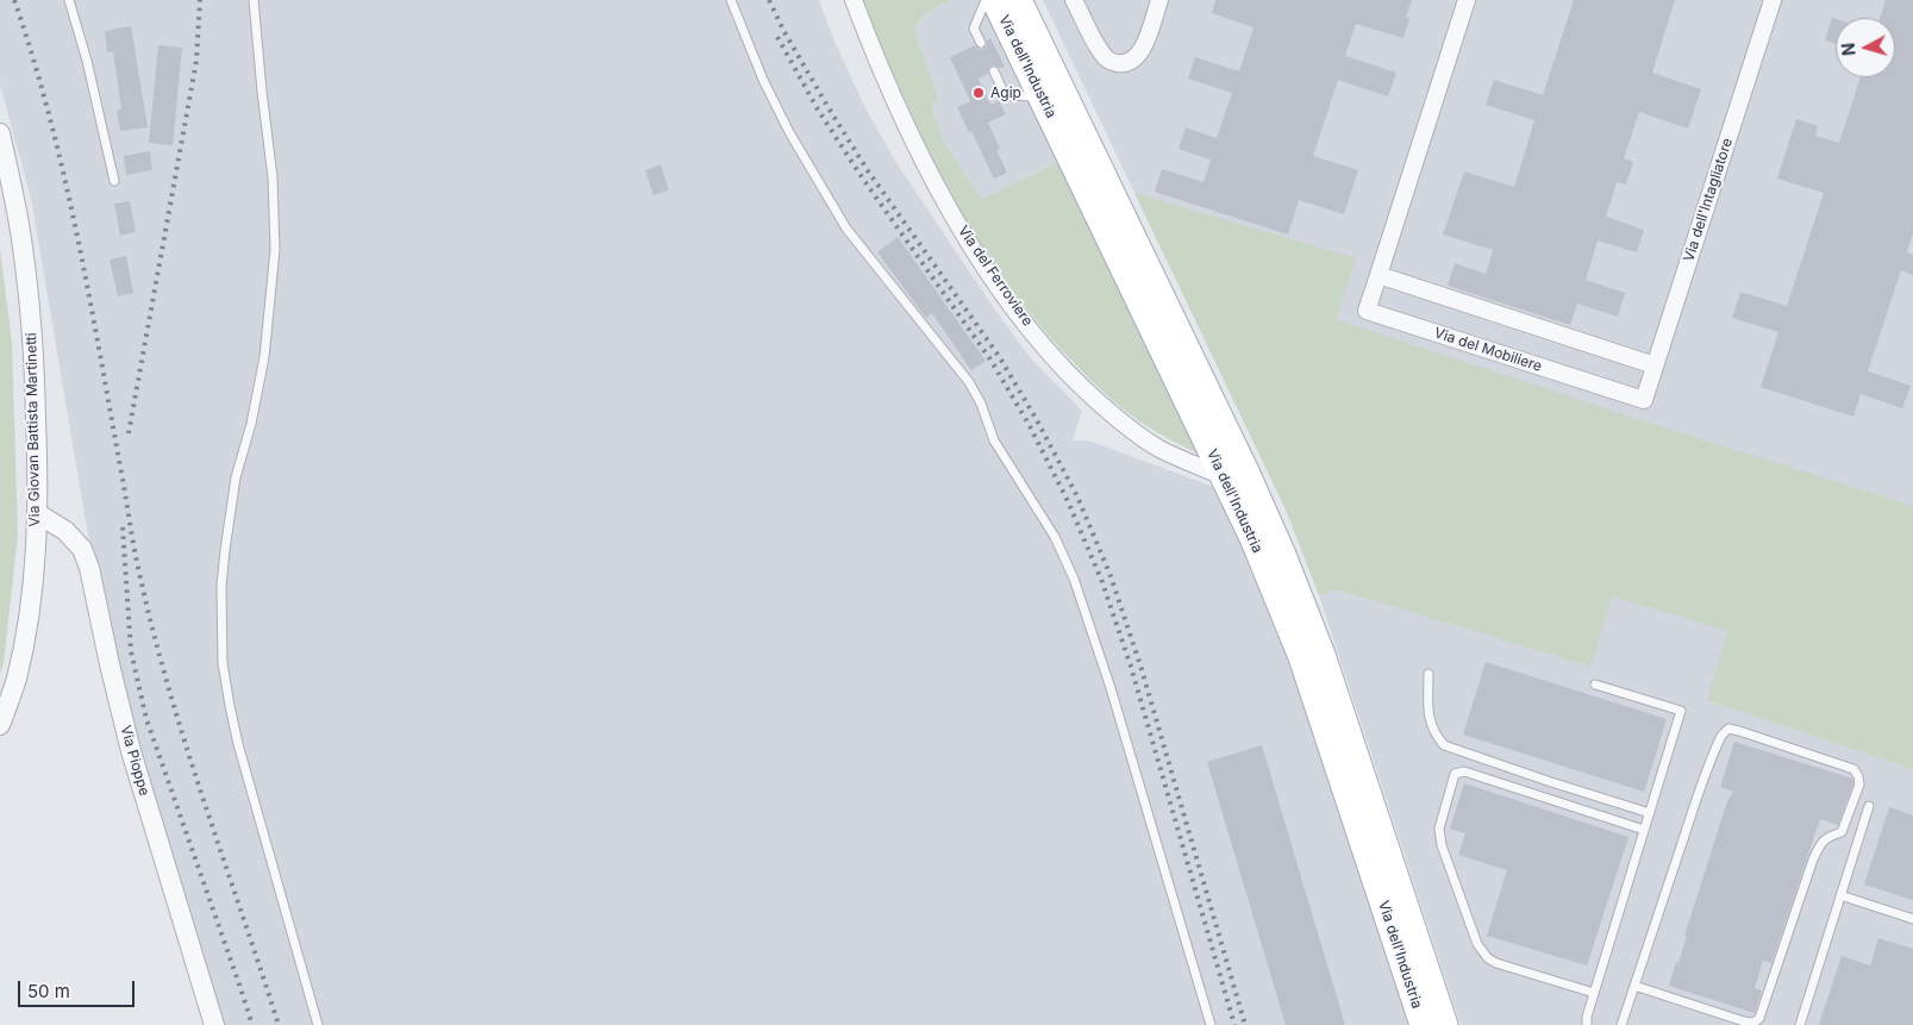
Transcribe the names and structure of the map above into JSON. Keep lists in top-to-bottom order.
{
  "streets": {
    "main road": ["Via dell'Industria"],
    "street": [
      "Via dell'Intagliatore",
      "Via del Ferroviere",
      "Via del Mobiliere",
      "Via Giovan Battista Martinetti",
      "Via Pioppe"
    ]
  },
  "crossings": [
    ["Via dell'Industria", "Via del Ferroviere"],
    ["Via dell'Intagliatore", "Via del Mobiliere"],
    ["Via Giovan Battista Martinetti", "Via Pioppe"]
  ],
  "places": ["Agip"],
  "scale_bar": "50 m",
  "north": "left"
}
